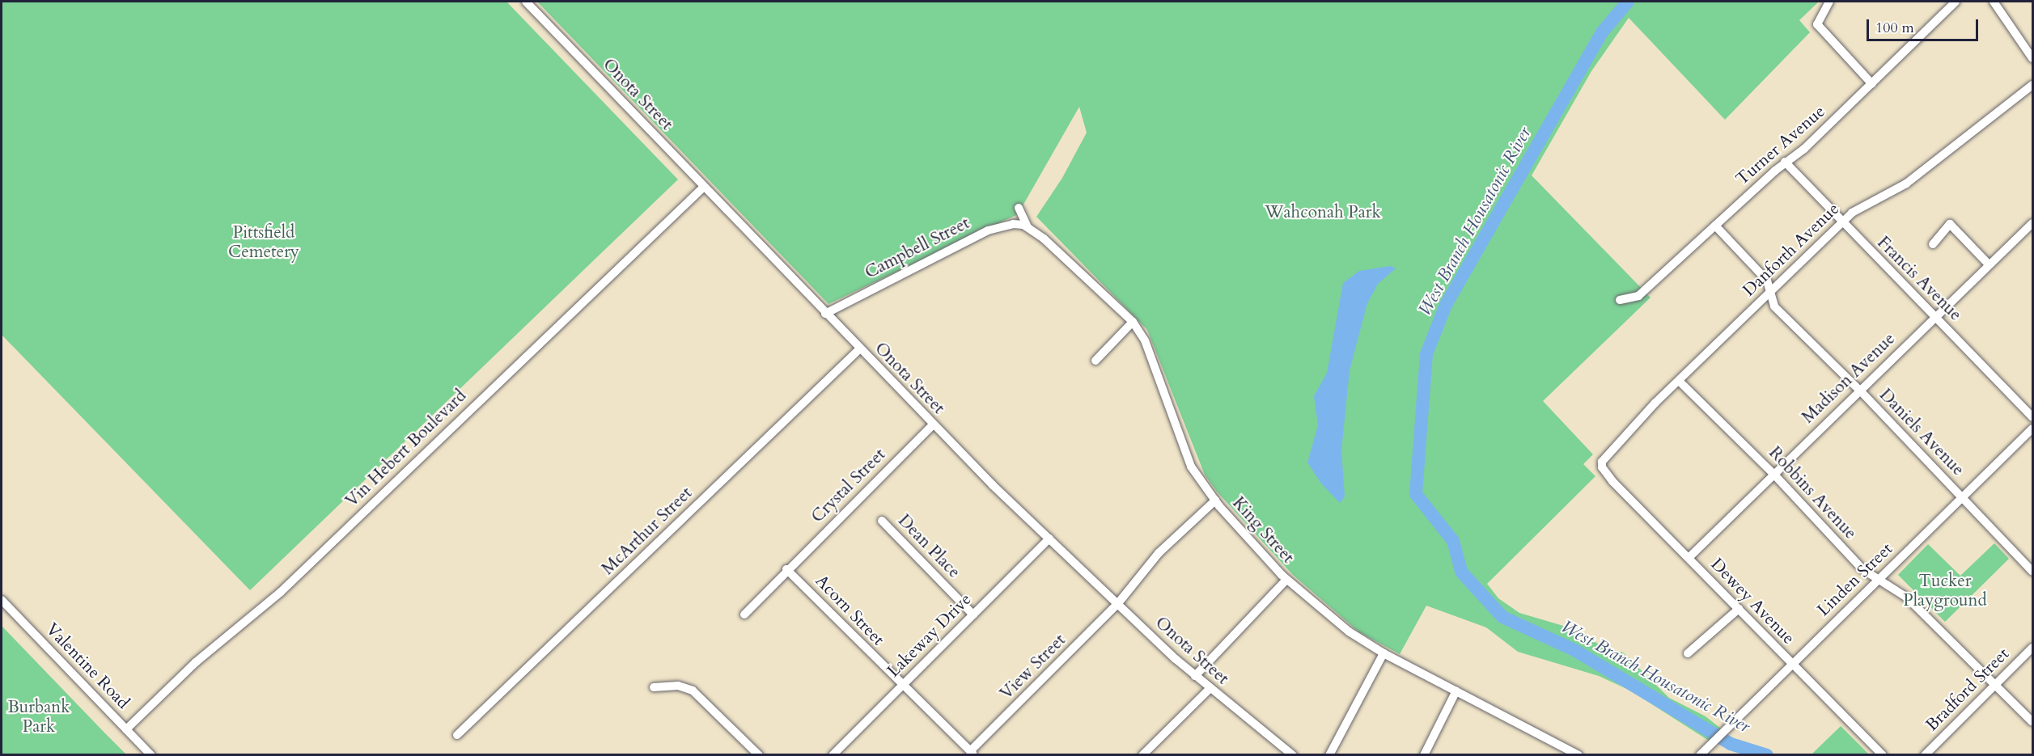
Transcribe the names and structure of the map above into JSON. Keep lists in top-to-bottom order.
{
  "streets": {
    "street": [
      "Onota Street",
      "Turner Avenue",
      "Campbell Street",
      "Danforth Avenue",
      "Francis Avenue",
      "Madison Avenue",
      "Daniels Avenue",
      "Vin Hebert Boulevard",
      "Crystal Street",
      "Robbins Avenue",
      "King Street",
      "McArthur Street",
      "Dean Place",
      "Linden Street",
      "Dewey Avenue",
      "Acorn Street",
      "Lakeway Drive",
      "Valentine Road",
      "View Street",
      "Bradford Street"
    ]
  },
  "crossings": [
    ["Onota Street", "Campbell Street"],
    ["Onota Street", "Vin Hebert Boulevard"],
    ["Onota Street", "Crystal Street"],
    ["Onota Street", "McArthur Street"],
    ["Onota Street", "Lakeway Drive"],
    ["Onota Street", "View Street"],
    ["Turner Avenue", "Francis Avenue"],
    ["Turner Avenue", "Daniels Avenue"],
    ["Campbell Street", "King Street"],
    ["Danforth Avenue", "Francis Avenue"],
    ["Danforth Avenue", "Daniels Avenue"],
    ["Danforth Avenue", "Robbins Avenue"],
    ["Danforth Avenue", "Dewey Avenue"],
    ["Francis Avenue", "Madison Avenue"],
    ["Madison Avenue", "Daniels Avenue"],
    ["Madison Avenue", "Robbins Avenue"],
    ["Madison Avenue", "Dewey Avenue"],
    ["Daniels Avenue", "Linden Street"],
    ["Vin Hebert Boulevard", "Valentine Road"],
    ["Crystal Street", "Acorn Street"],
    ["Robbins Avenue", "Linden Street"],
    ["Robbins Avenue", "Bradford Street"],
    ["King Street", "View Street"],
    ["Dean Place", "Lakeway Drive"],
    ["Linden Street", "Dewey Avenue"],
    ["Acorn Street", "Lakeway Drive"],
    ["Acorn Street", "View Street"]
  ],
  "water": ["West Branch Housatonic River"],
  "parks": [
    "Wahconah Park",
    "Pittsfield Cemetery",
    "Tucker Playground",
    "Burbank Park"
  ],
  "scale_bar": "100 m"
}
